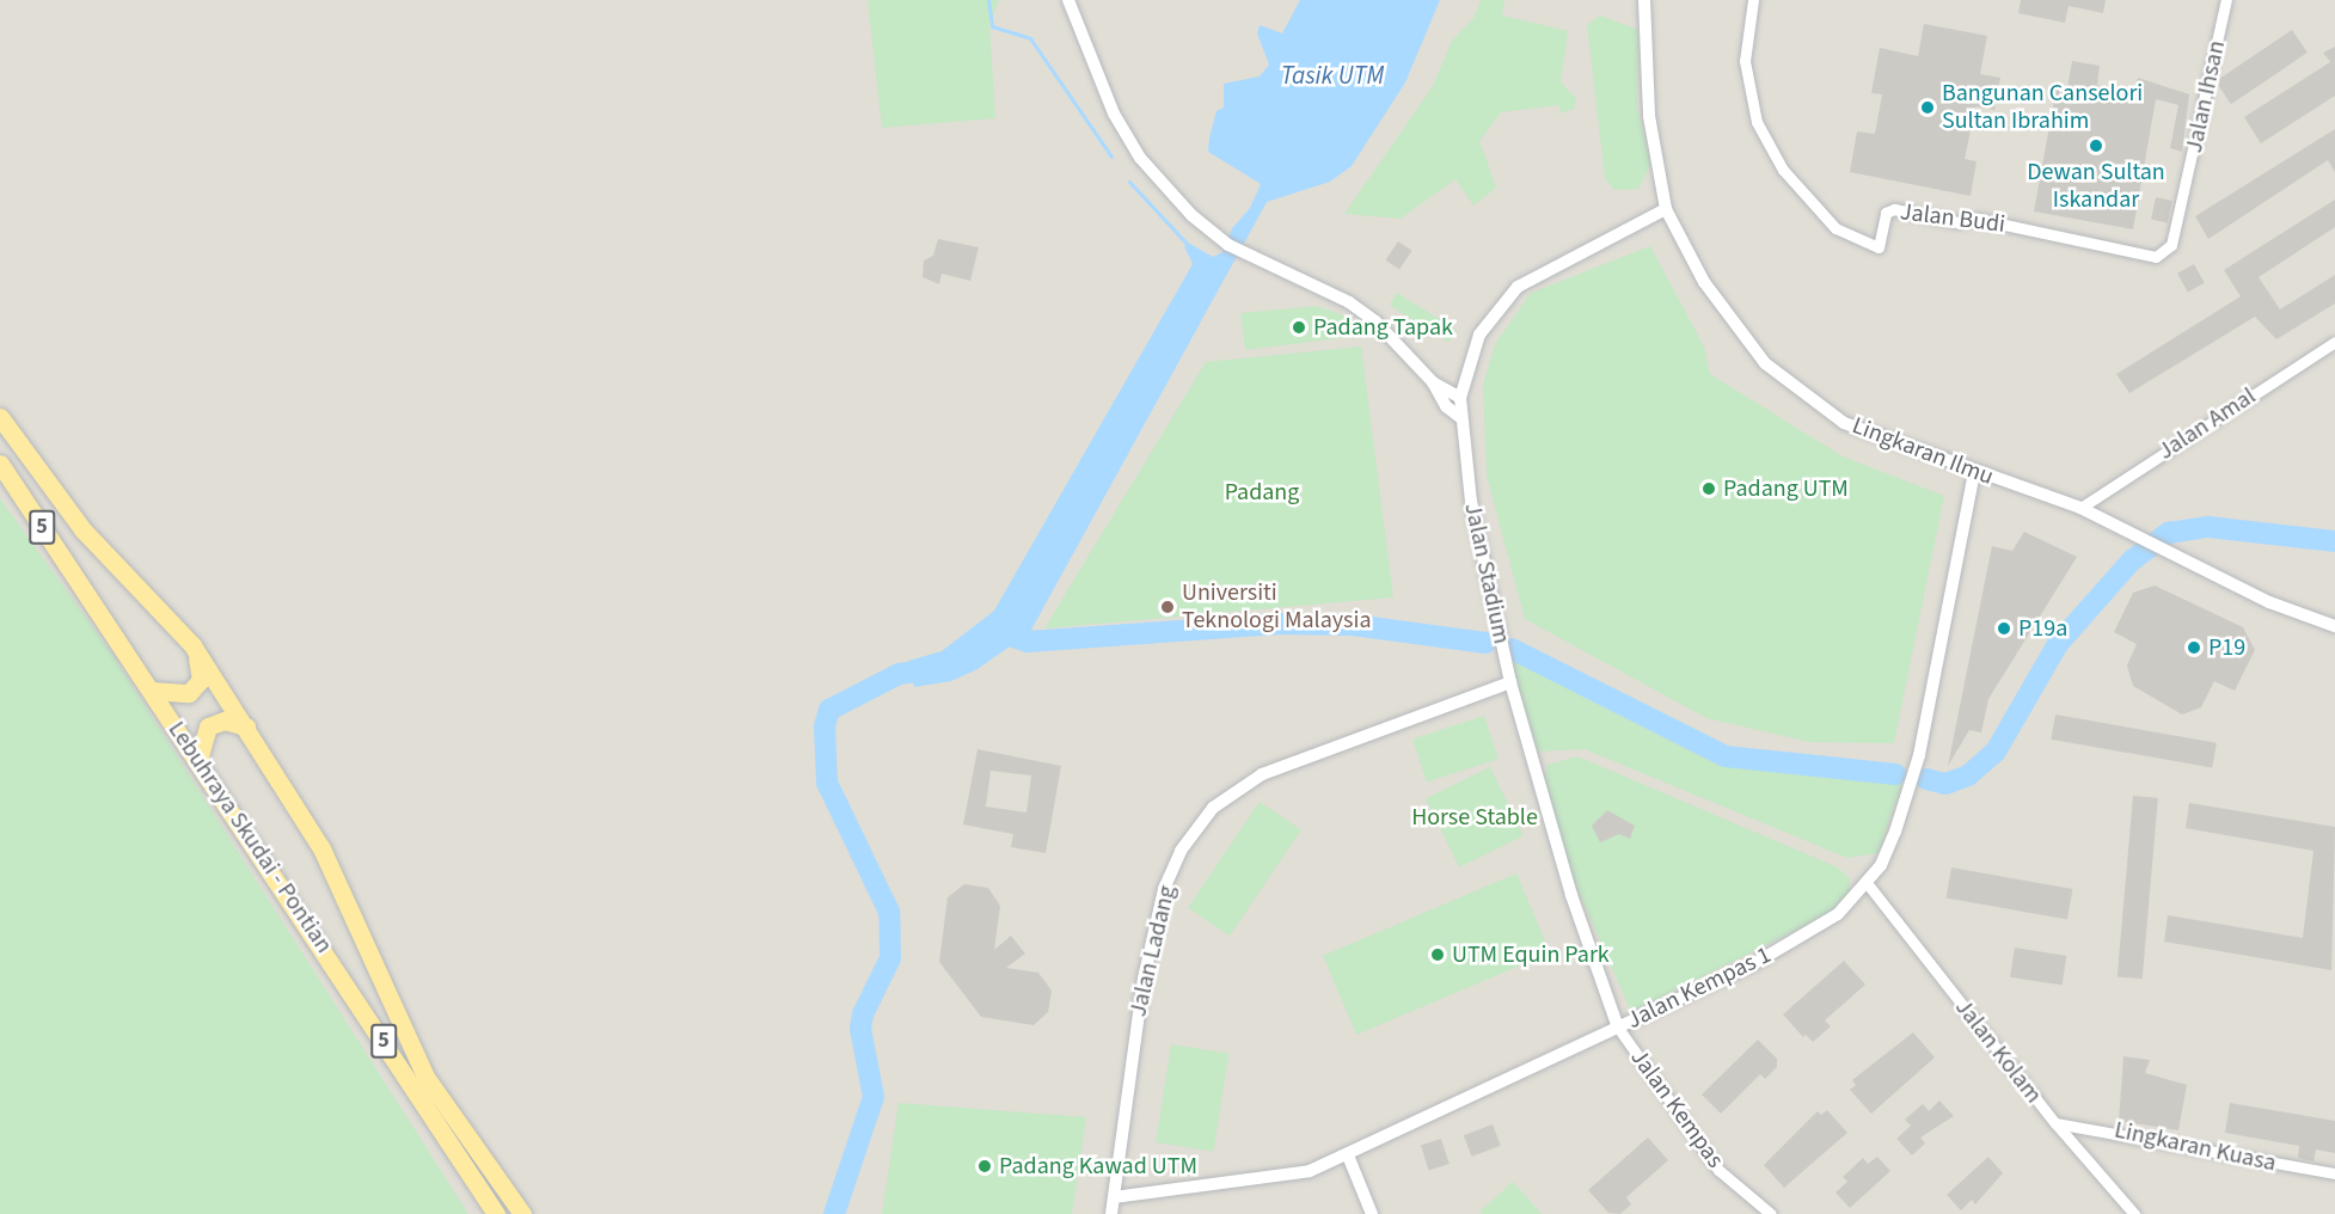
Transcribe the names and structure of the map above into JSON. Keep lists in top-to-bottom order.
{
  "streets": {
    "highway": ["5", "Lebuhraya Skudai - Pontian"],
    "street": [
      "Jalan Ihsan",
      "Jalan Budi",
      "Jalan Amal",
      "Lingkaran Ilmu",
      "Jalan Stadium",
      "Jalan Ladang",
      "Jalan Kempas 1",
      "Jalan Kolam",
      "Jalan Kempas",
      "Lingkaran Kuasa"
    ]
  },
  "crossings": [
    ["Jalan Ihsan", "Jalan Budi"],
    ["Jalan Amal", "Lingkaran Ilmu"],
    ["Lingkaran Ilmu", "Jalan Stadium"],
    ["Lingkaran Ilmu", "Jalan Kempas 1"],
    ["Jalan Stadium", "Jalan Ladang"],
    ["Jalan Stadium", "Jalan Kempas 1"],
    ["Jalan Stadium", "Jalan Kempas"],
    ["Jalan Ladang", "Jalan Kempas 1"],
    ["Jalan Kempas 1", "Jalan Kolam"],
    ["Jalan Kempas 1", "Jalan Kempas"],
    ["Jalan Kolam", "Lingkaran Kuasa"]
  ],
  "water": ["Tasik UTM"],
  "parks": ["Padang", "Horse Stable"],
  "places": [
    "Bangunan Canselori Sultan Ibrahim",
    "Dewan Sultan Iskandar",
    "Padang Tapak",
    "Padang UTM",
    "Universiti Teknologi Malaysia",
    "P19a",
    "P19",
    "UTM Equin Park",
    "Padang Kawad UTM"
  ]
}
